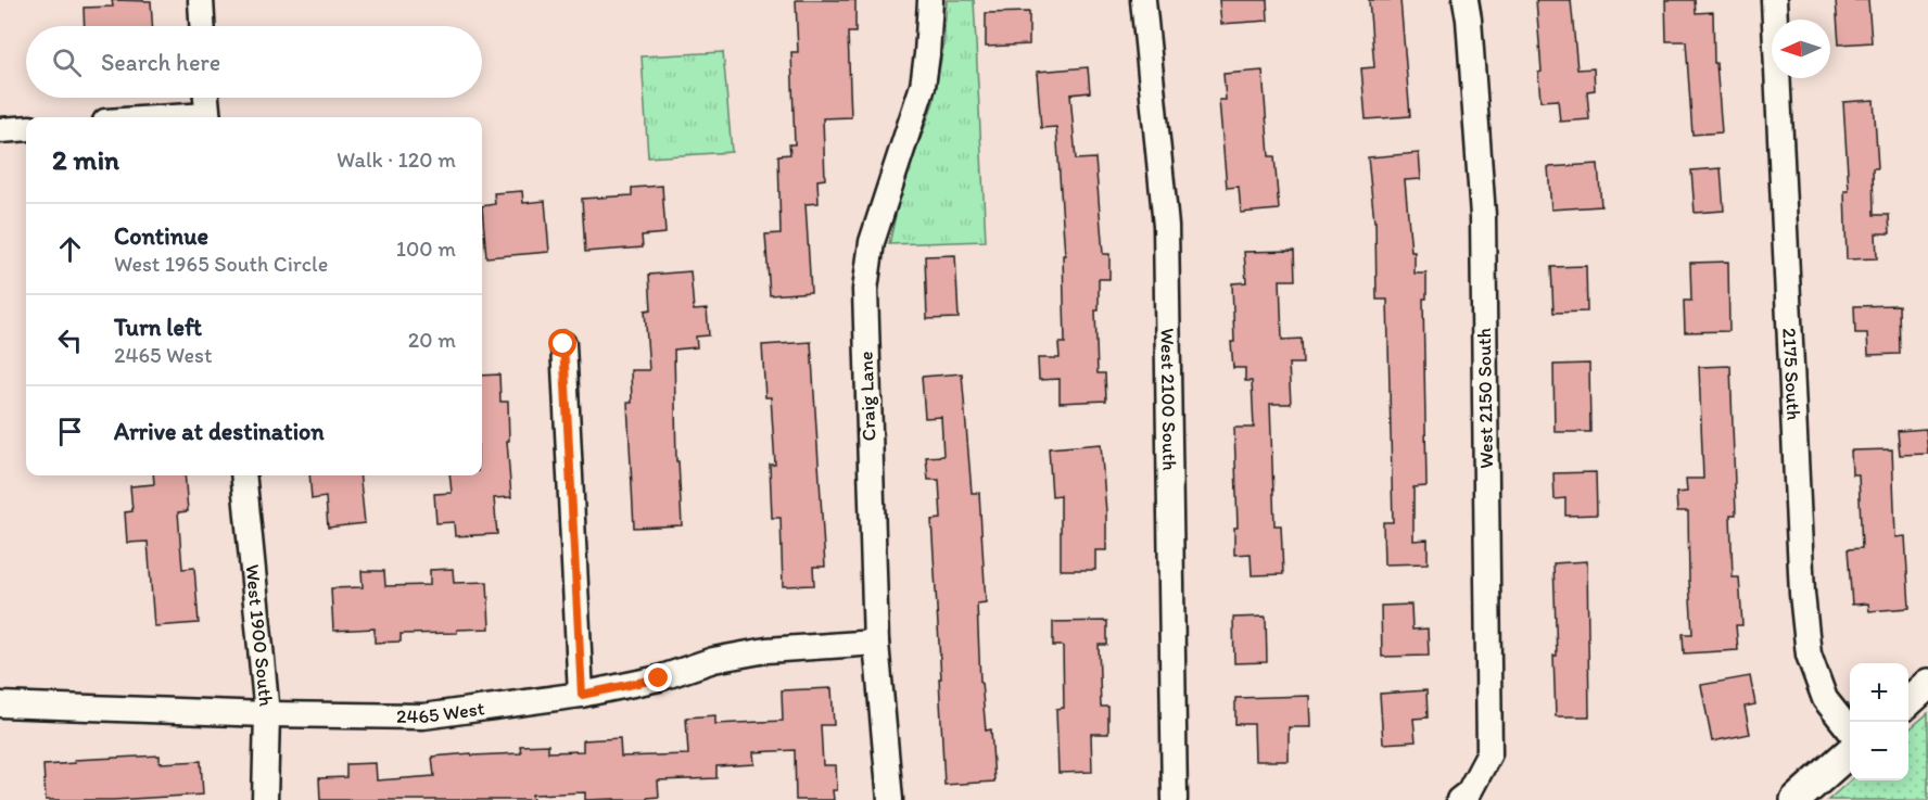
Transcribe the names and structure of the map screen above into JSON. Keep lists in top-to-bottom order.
{
  "streets": {
    "street": [
      "2175 South",
      "Craig Lane",
      "West 2150 South",
      "West 2100 South",
      "West 1900 South",
      "2465 West"
    ]
  },
  "crossings": [
    ["Craig Lane", "2465 West"],
    ["West 1900 South", "2465 West"]
  ],
  "north": "left",
  "page": {
    "search": "Search here",
    "heading": ["2 min", "Walk · 120 m"],
    "list": [
      ["Continue", "West 1965 South Circle", "100 m"],
      ["Turn left", "2465 West", "20 m"],
      "Arrive at destination"
    ],
    "map_buttons": ["+", "−"]
  }
}
